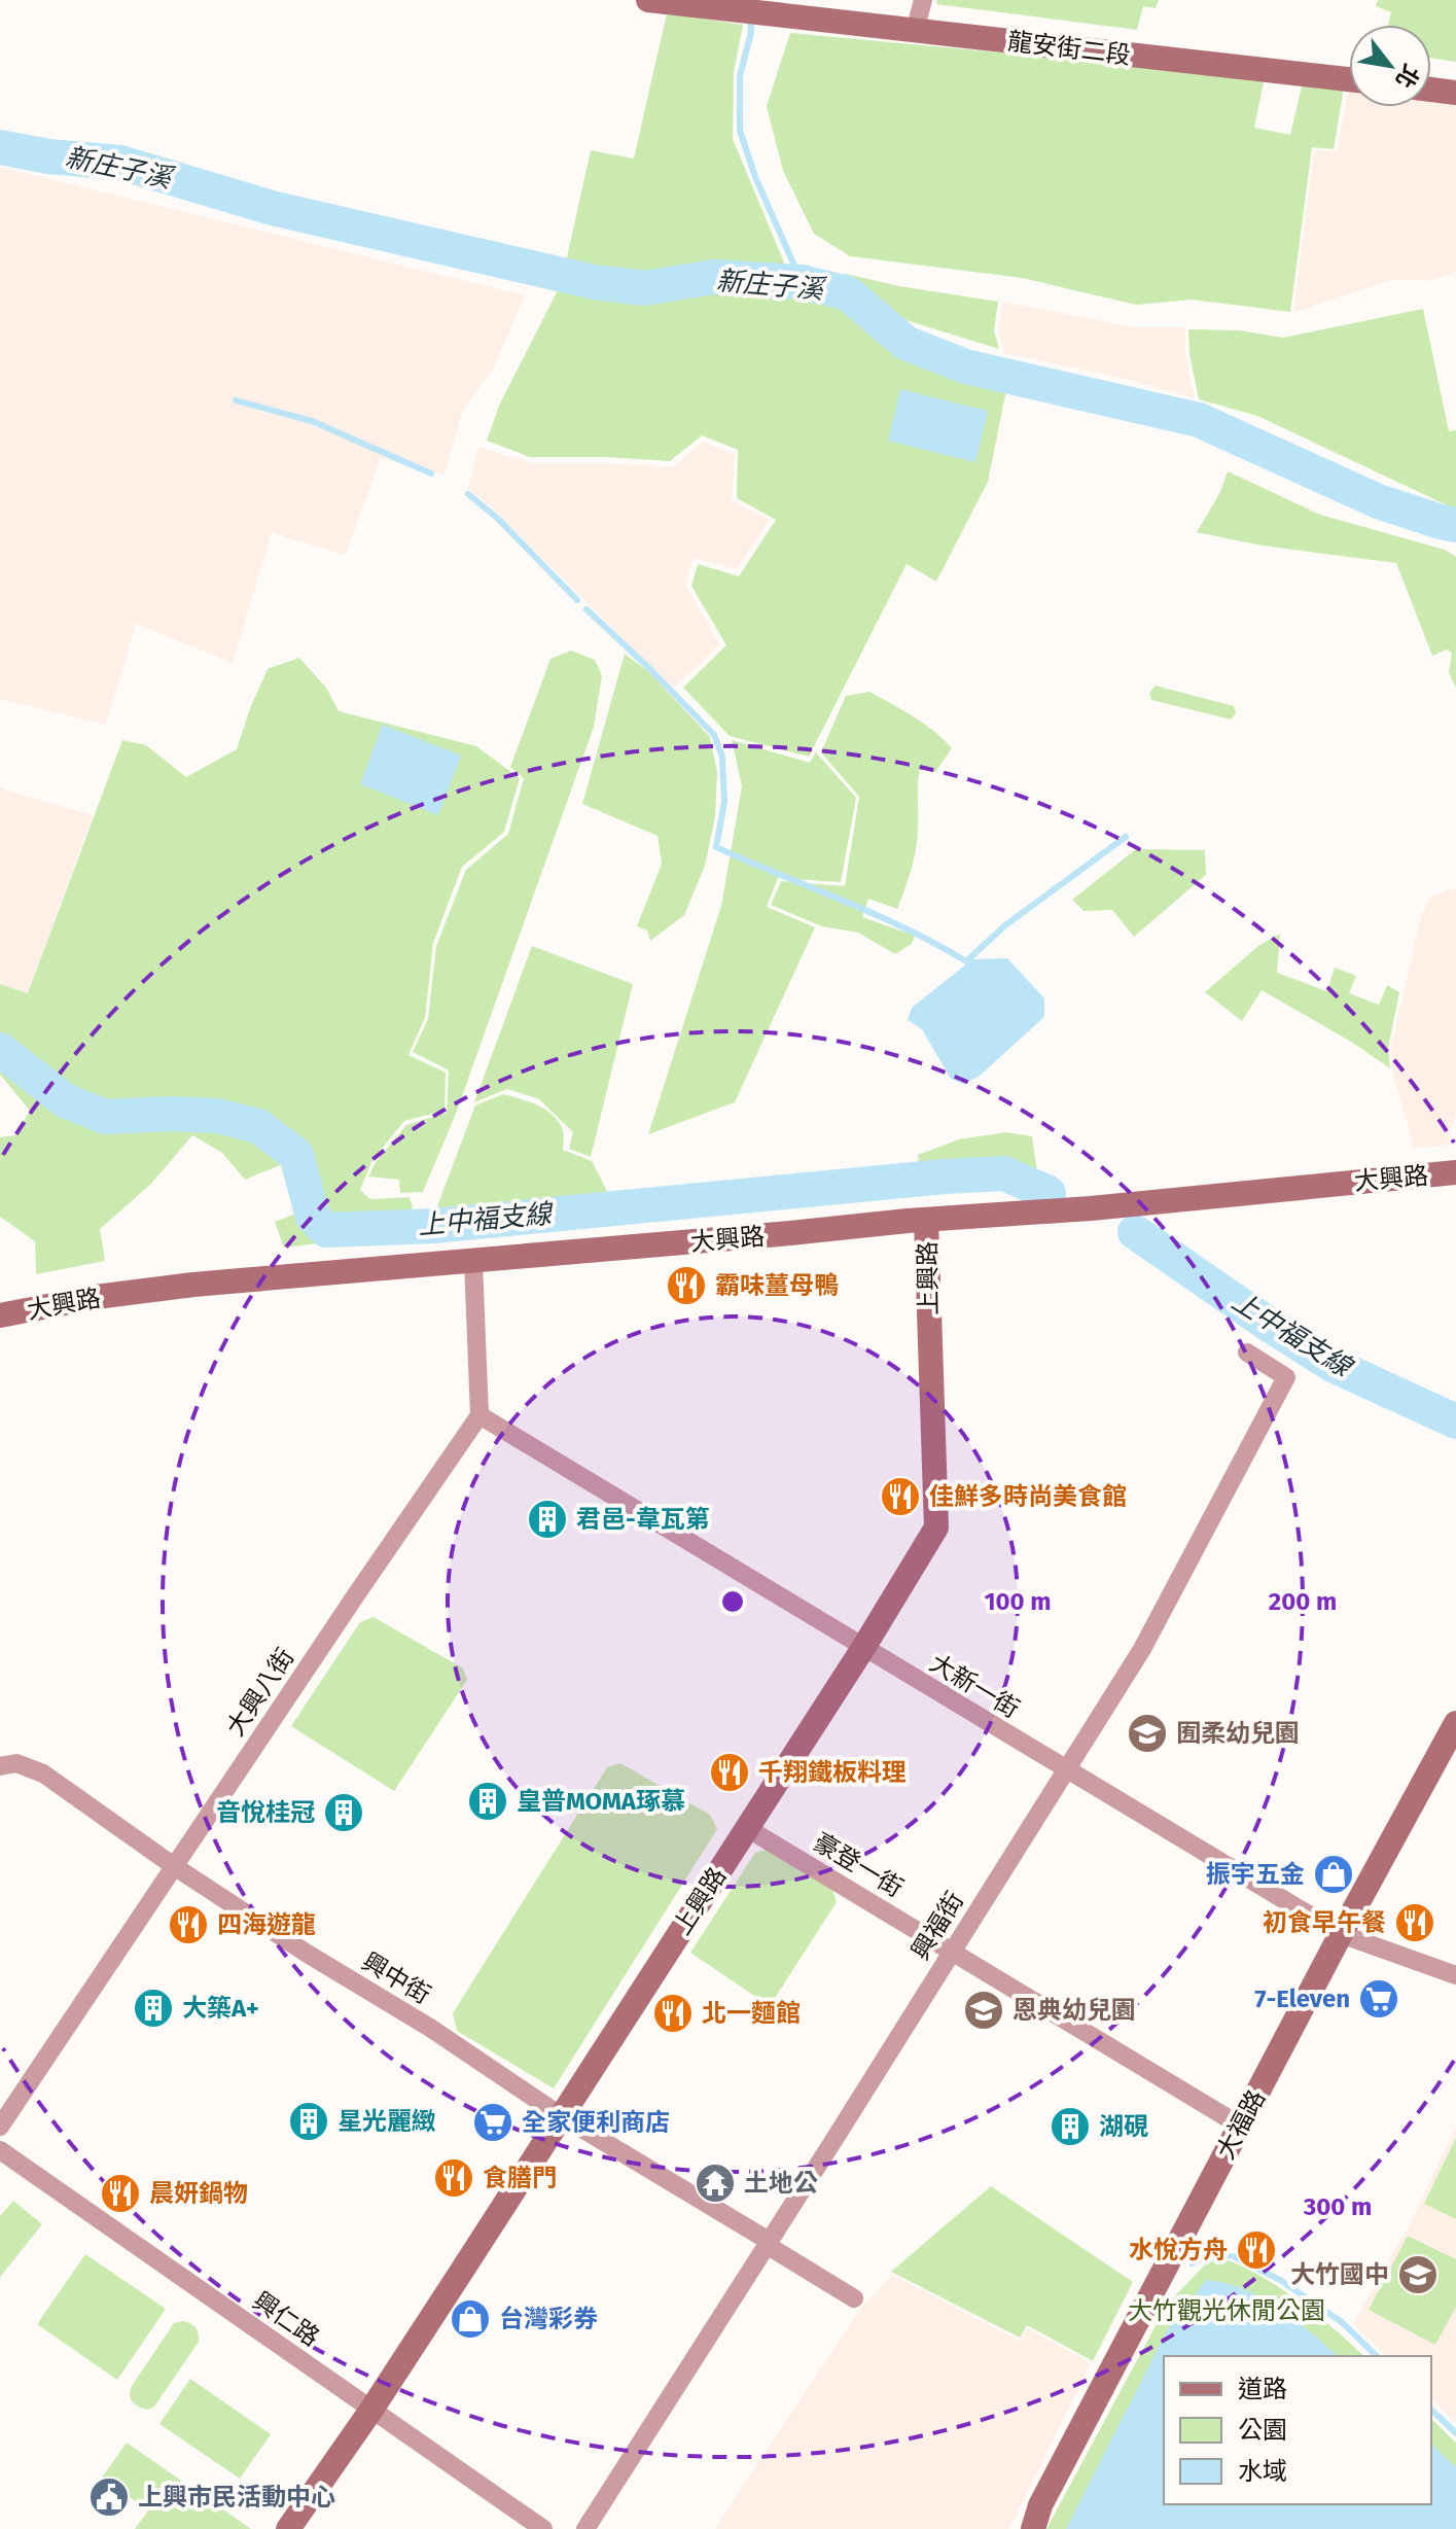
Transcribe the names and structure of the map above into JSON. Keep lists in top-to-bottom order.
{
  "streets": {
    "street": [
      "龍安街二段",
      "大興路",
      "上興路",
      "大新一街",
      "大興八街",
      "豪登一街",
      "興福街",
      "興中街",
      "大福路",
      "興仁路"
    ]
  },
  "crossings": [
    ["大興路", "上興路"],
    ["上興路", "大新一街"],
    ["上興路", "豪登一街"],
    ["上興路", "興中街"],
    ["上興路", "興仁路"],
    ["大新一街", "大興八街"],
    ["大新一街", "興福街"],
    ["大新一街", "大福路"],
    ["大興八街", "興中街"],
    ["豪登一街", "興福街"],
    ["豪登一街", "大福路"],
    ["興福街", "興中街"]
  ],
  "water": ["新庄子溪", "上中福支線"],
  "parks": ["大竹觀光休閒公園"],
  "places": {
    "restaurant": [
      "霸味薑母鴨",
      "佳鮮多時尚美食館",
      "千翔鐵板料理",
      "初食早午餐",
      "四海遊龍",
      "北一麵館",
      "食膳門",
      "晨妍鍋物",
      "水悅方舟"
    ],
    "building": [
      "君邑-韋瓦第",
      "皇普MOMA琢慕",
      "音悅桂冠",
      "大築A+",
      "星光麗緻",
      "湖硯"
    ],
    "school or university": ["囿柔幼兒園", "恩典幼兒園", "大竹國中"],
    "shop": ["振宇五金", "台灣彩券"],
    "supermarket": ["7-Eleven", "全家便利商店"],
    "temple": ["土地公"],
    "public building": ["上興市民活動中心"]
  },
  "legend": ["道路", "公園", "水域"],
  "north": "bottom right",
  "rings": ["100 m", "200 m", "300 m"]
}
